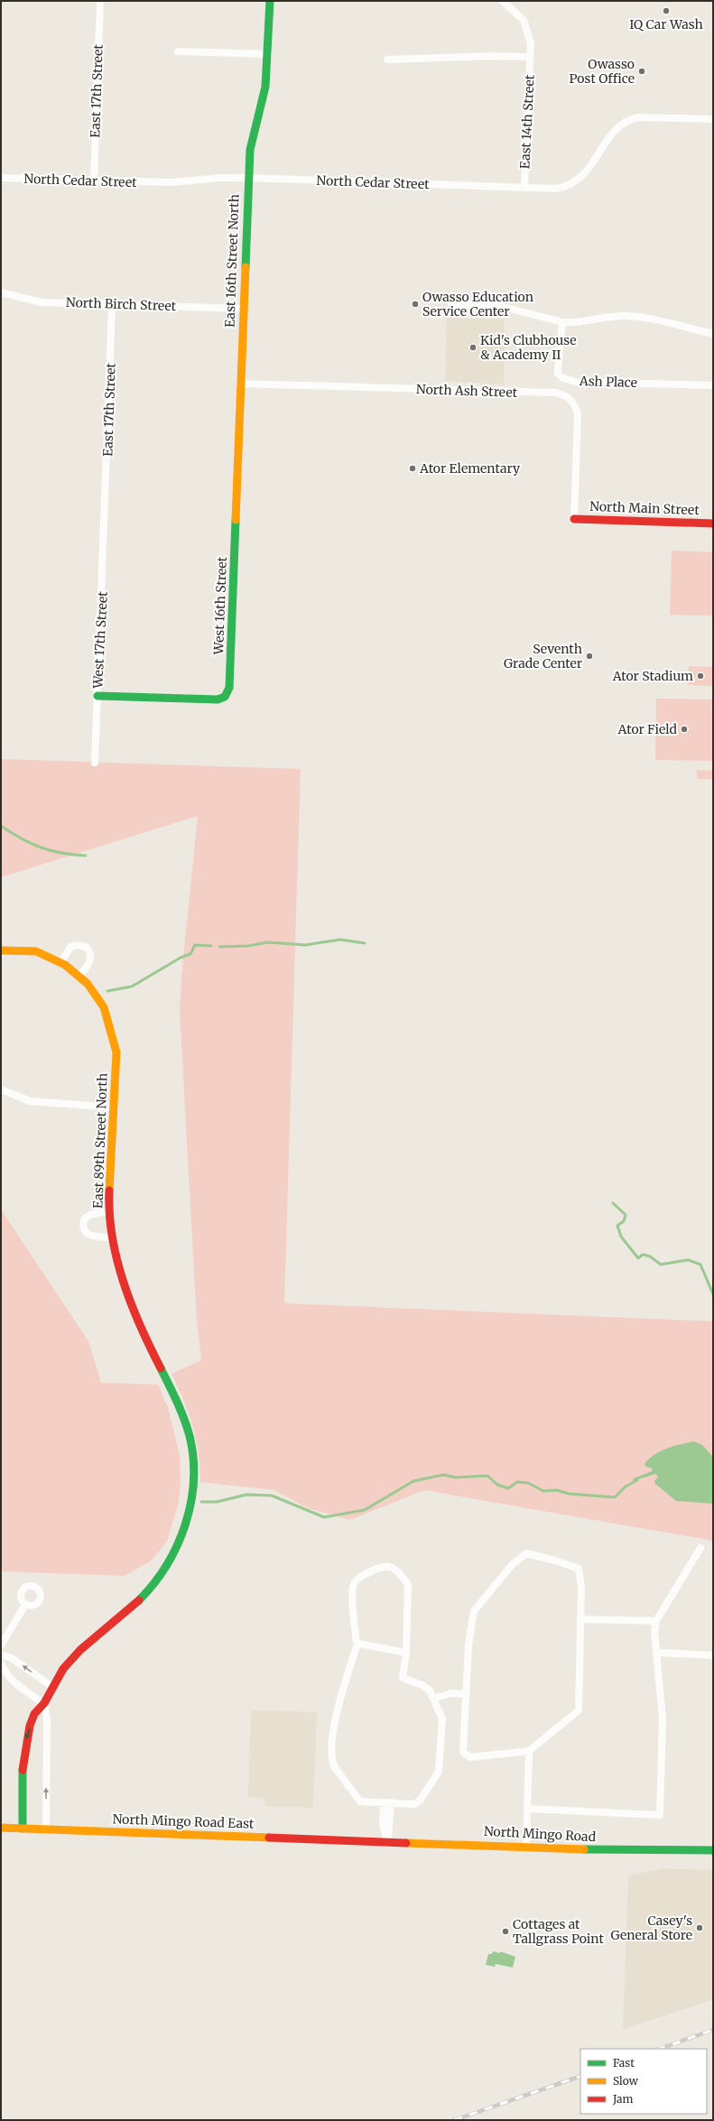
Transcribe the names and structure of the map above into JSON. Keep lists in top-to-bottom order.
{
  "streets": {
    "street": [
      "East 17th Street",
      "East 14th Street",
      "North Cedar Street",
      "East 16th Street North",
      "North Birch Street",
      "Ash Place",
      "North Ash Street",
      "North Main Street",
      "West 16th Street",
      "West 17th Street",
      "East 89th Street North",
      "North Mingo Road East",
      "North Mingo Road"
    ]
  },
  "crossings": [
    ["East 17th Street", "North Cedar Street"],
    ["East 17th Street", "North Birch Street"],
    ["East 17th Street", "West 17th Street"],
    ["East 14th Street", "North Cedar Street"],
    ["North Cedar Street", "East 16th Street North"],
    ["East 16th Street North", "North Birch Street"],
    ["East 16th Street North", "North Ash Street"],
    ["East 16th Street North", "West 16th Street"],
    ["North Ash Street", "North Main Street"],
    ["West 16th Street", "West 17th Street"],
    ["East 89th Street North", "North Mingo Road East"],
    ["North Mingo Road East", "North Mingo Road"]
  ],
  "places": [
    "IQ Car Wash",
    "Owasso Post Office",
    "Owasso Education Service Center",
    "Kid's Clubhouse & Academy II",
    "Ator Elementary",
    "Seventh Grade Center",
    "Ator Stadium",
    "Ator Field",
    "Casey's General Store",
    "Cottages at Tallgrass Point"
  ],
  "legend": ["Fast", "Slow", "Jam"]
}
